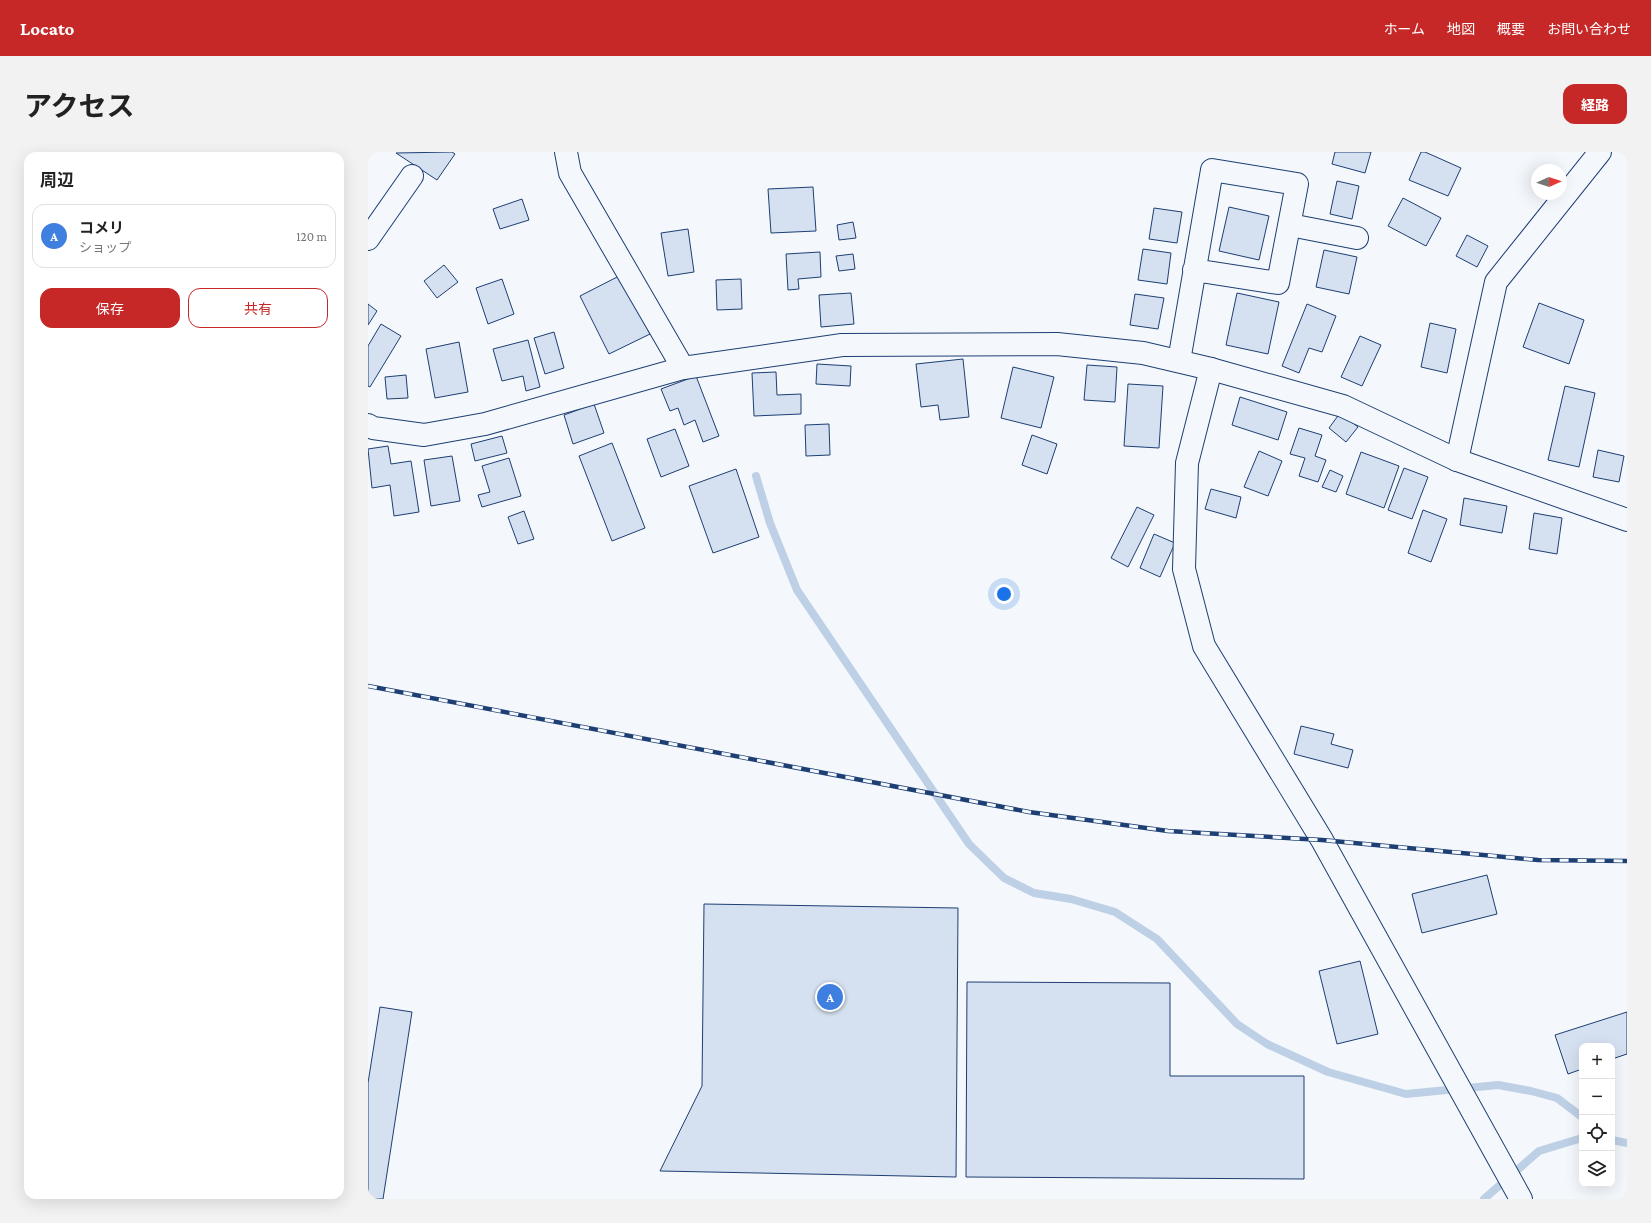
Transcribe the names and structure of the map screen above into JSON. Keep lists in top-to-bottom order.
{
  "north": "right",
  "page": {
    "header": "Locato",
    "nav": [
      "ホーム",
      "地図",
      "概要",
      "お問い合わせ"
    ],
    "title": "アクセス",
    "buttons": [
      "経路",
      ["保存", "共有"]
    ],
    "heading": "周辺",
    "list": [
      {
        "mark": "A",
        "name": "コメリ",
        "note": "ショップ",
        "value": "120 m"
      }
    ],
    "pins": "A",
    "map_buttons": ["+", "−"]
  }
}
